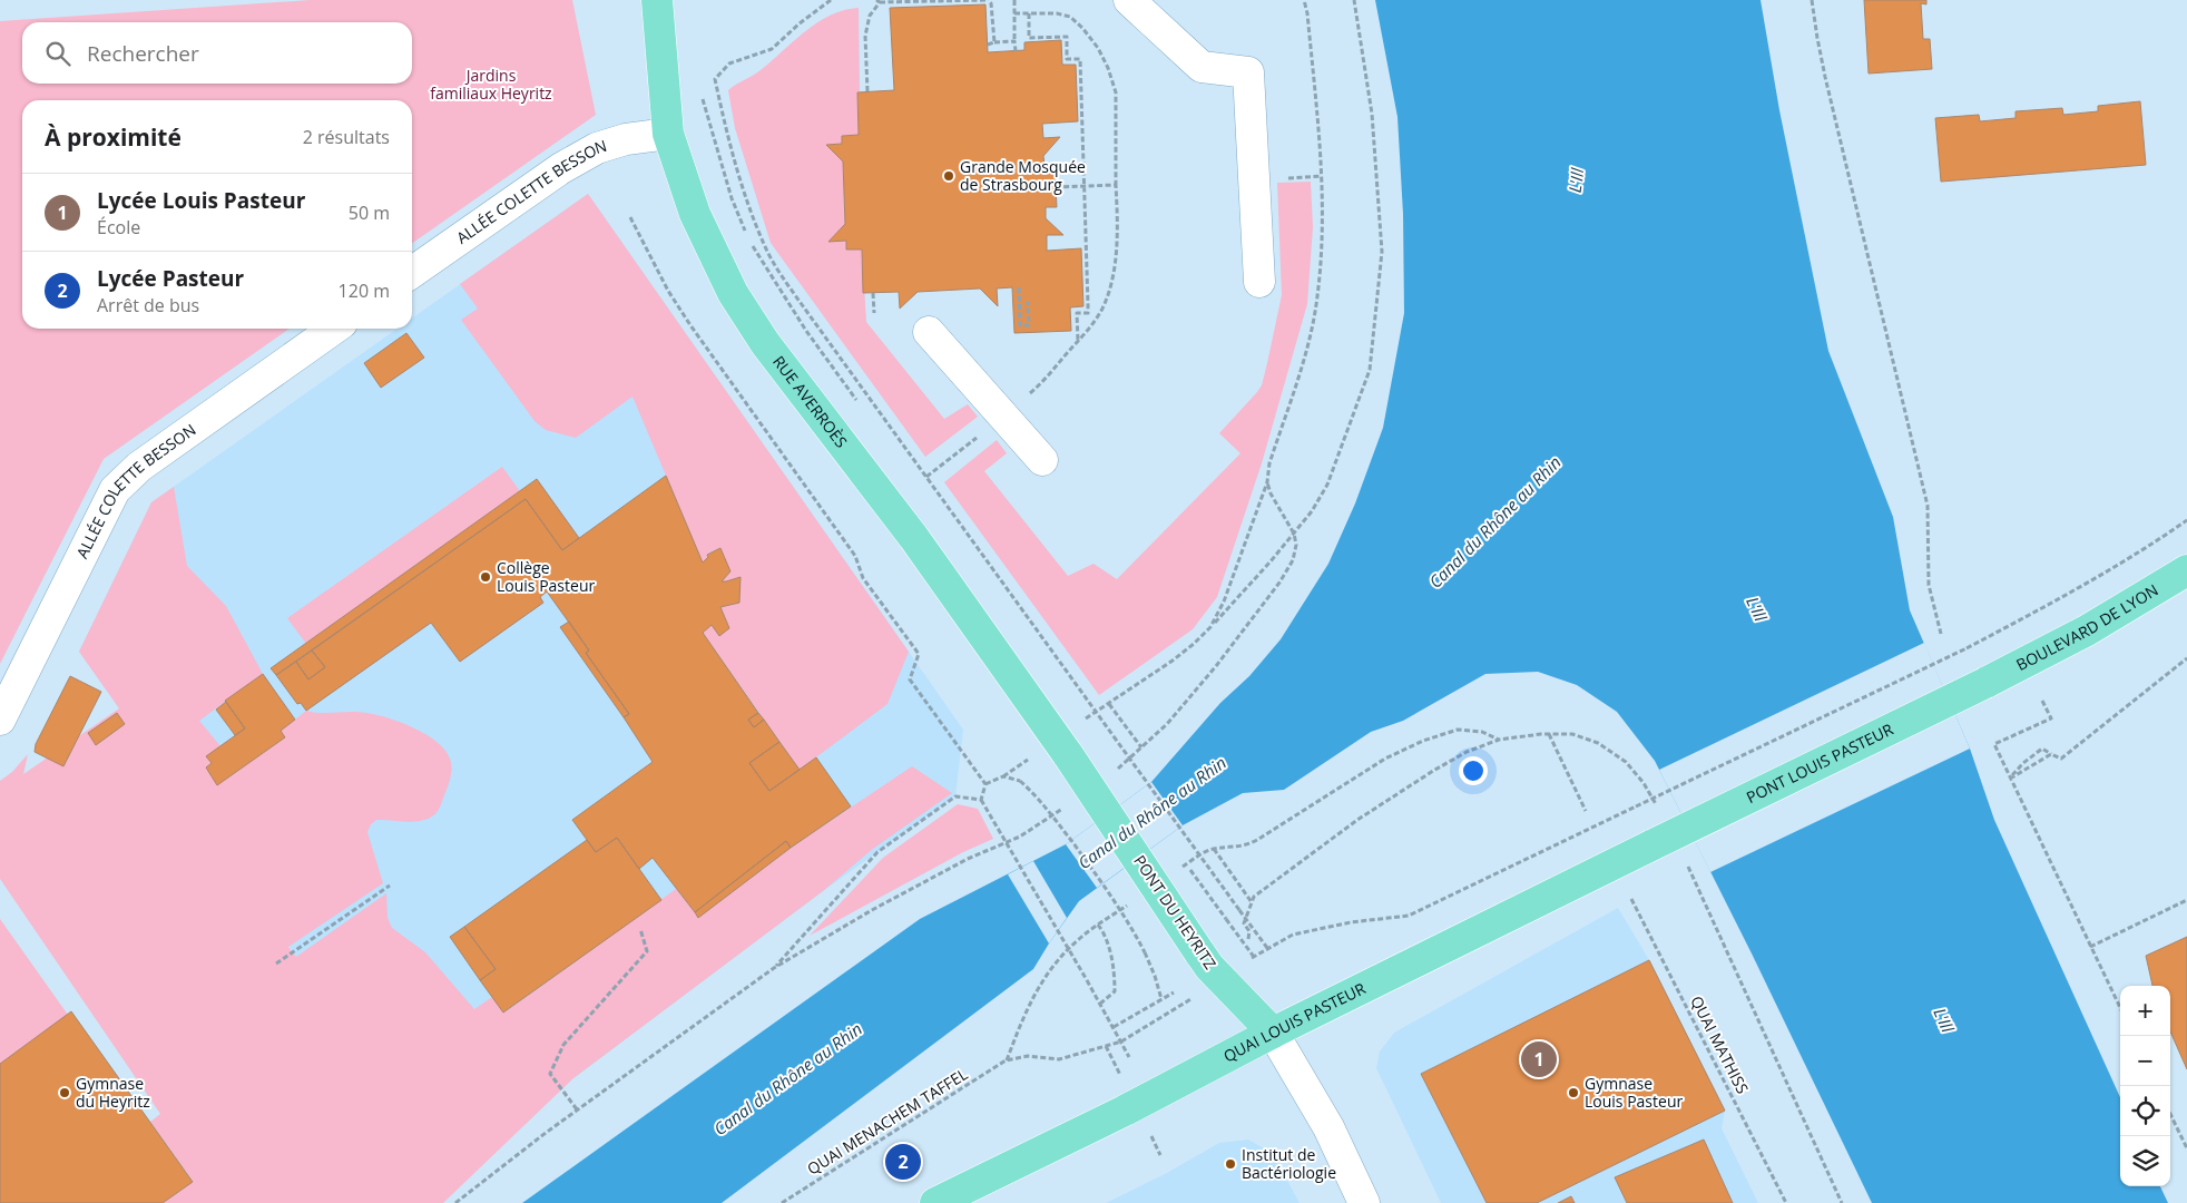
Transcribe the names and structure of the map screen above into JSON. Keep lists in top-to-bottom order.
{
  "streets": {
    "main road": [
      "RUE AVERROÈS",
      "BOULEVARD DE LYON",
      "PONT LOUIS PASTEUR",
      "PONT DU HEYRITZ",
      "QUAI LOUIS PASTEUR"
    ],
    "street": ["ALLÉE COLETTE BESSON"],
    "path": ["QUAI MATHISS", "QUAI MENACHEM TAFFEL"]
  },
  "crossings": [
    ["ALLÉE COLETTE BESSON", "RUE AVERROÈS"],
    ["RUE AVERROÈS", "PONT DU HEYRITZ"],
    ["BOULEVARD DE LYON", "PONT LOUIS PASTEUR"],
    ["PONT LOUIS PASTEUR", "QUAI LOUIS PASTEUR"],
    ["PONT DU HEYRITZ", "QUAI LOUIS PASTEUR"]
  ],
  "water": ["L'Ill", "Canal du Rhône au Rhin"],
  "parks": ["Jardins familiaux Heyritz"],
  "places": [
    "Grande Mosquée de Strasbourg",
    "Collège Louis Pasteur",
    "Gymnase du Heyritz",
    "Gymnase Louis Pasteur",
    "Institut de Bactériologie"
  ],
  "page": {
    "search": "Rechercher",
    "heading": ["À proximité", "2 résultats"],
    "list": [
      {
        "mark": "1",
        "name": "Lycée Louis Pasteur",
        "note": "École",
        "value": "50 m"
      },
      {
        "mark": "2",
        "name": "Lycée Pasteur",
        "note": "Arrêt de bus",
        "value": "120 m"
      }
    ],
    "map_buttons": ["+", "−"],
    "pins": ["1", "2"]
  }
}
